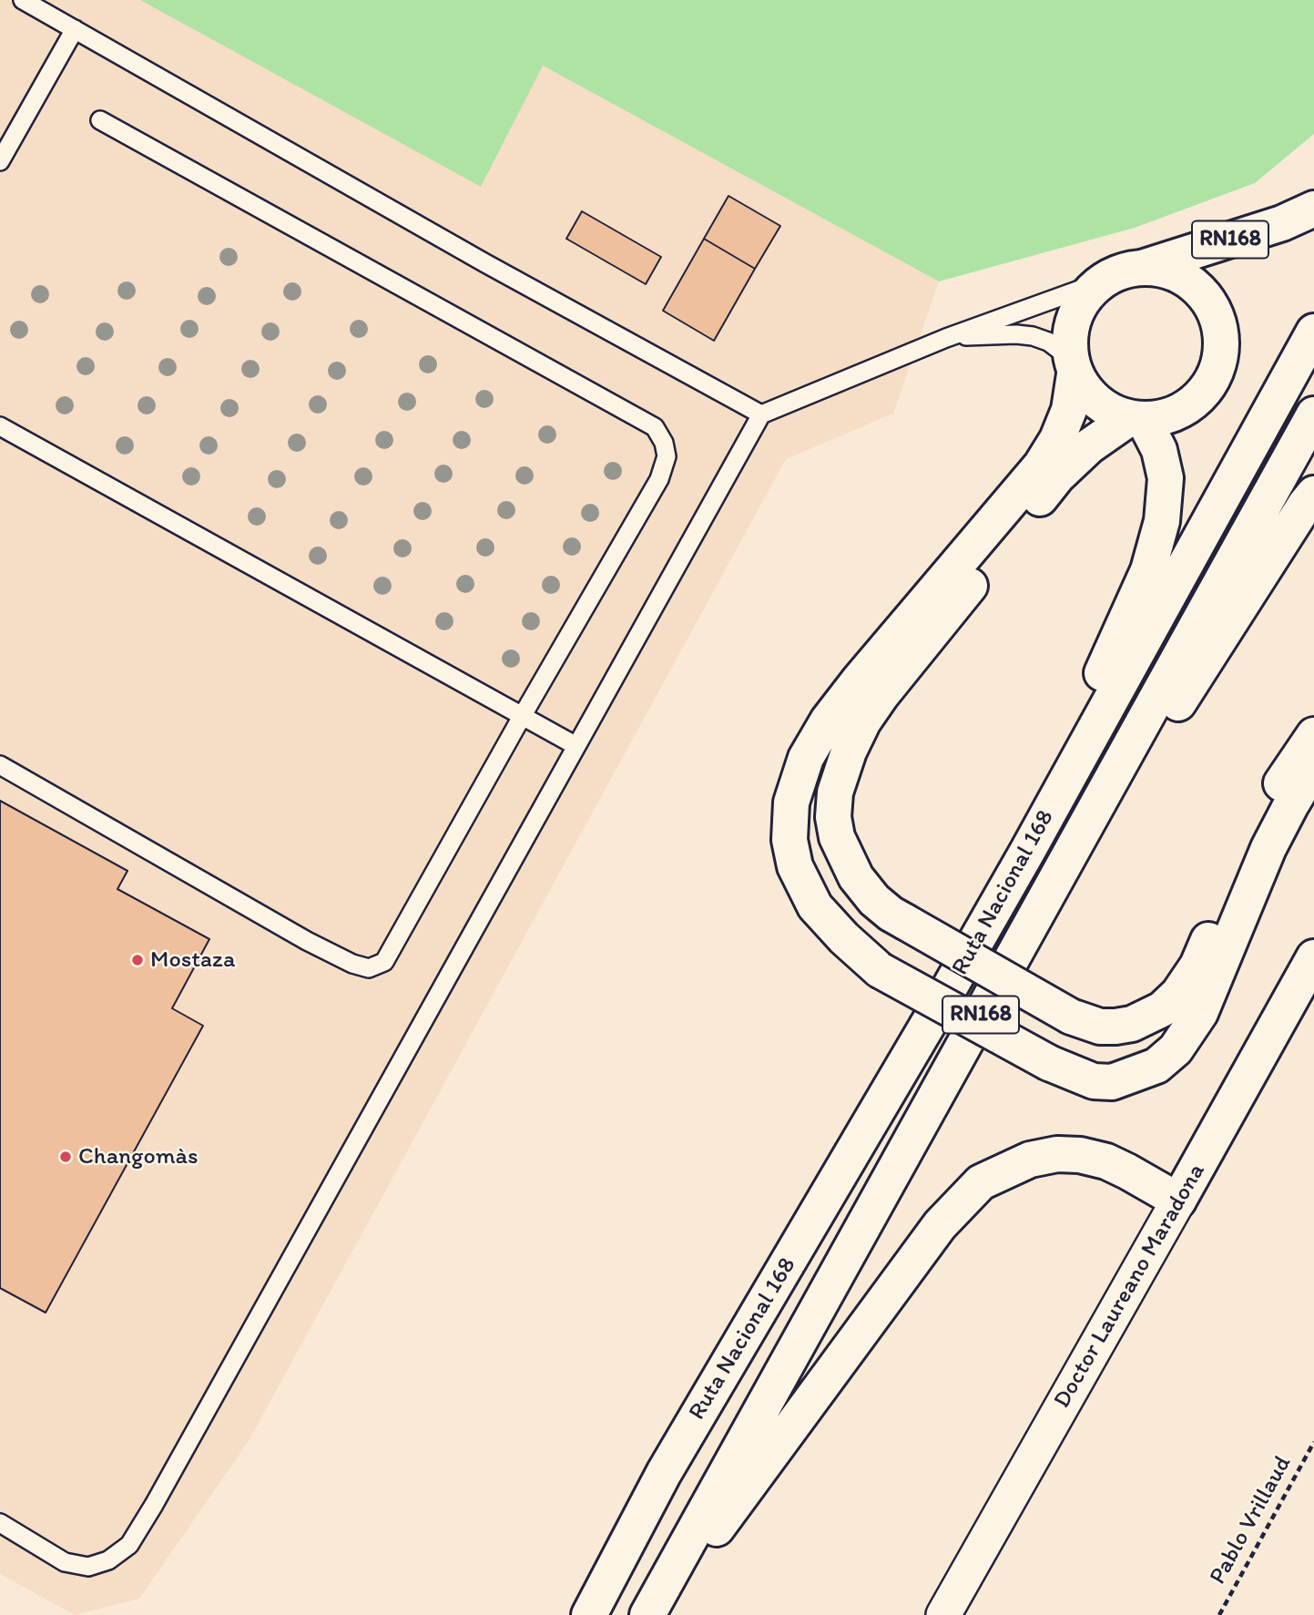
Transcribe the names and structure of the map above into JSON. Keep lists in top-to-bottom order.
{
  "streets": {
    "main road": ["RN168", "Ruta Nacional 168", "Doctor Laureano Maradona"],
    "path": ["Pablo Vrillaud"]
  },
  "crossings": [
    ["RN168", "Ruta Nacional 168"]
  ],
  "places": ["Mostaza", "Changomàs"]
}
